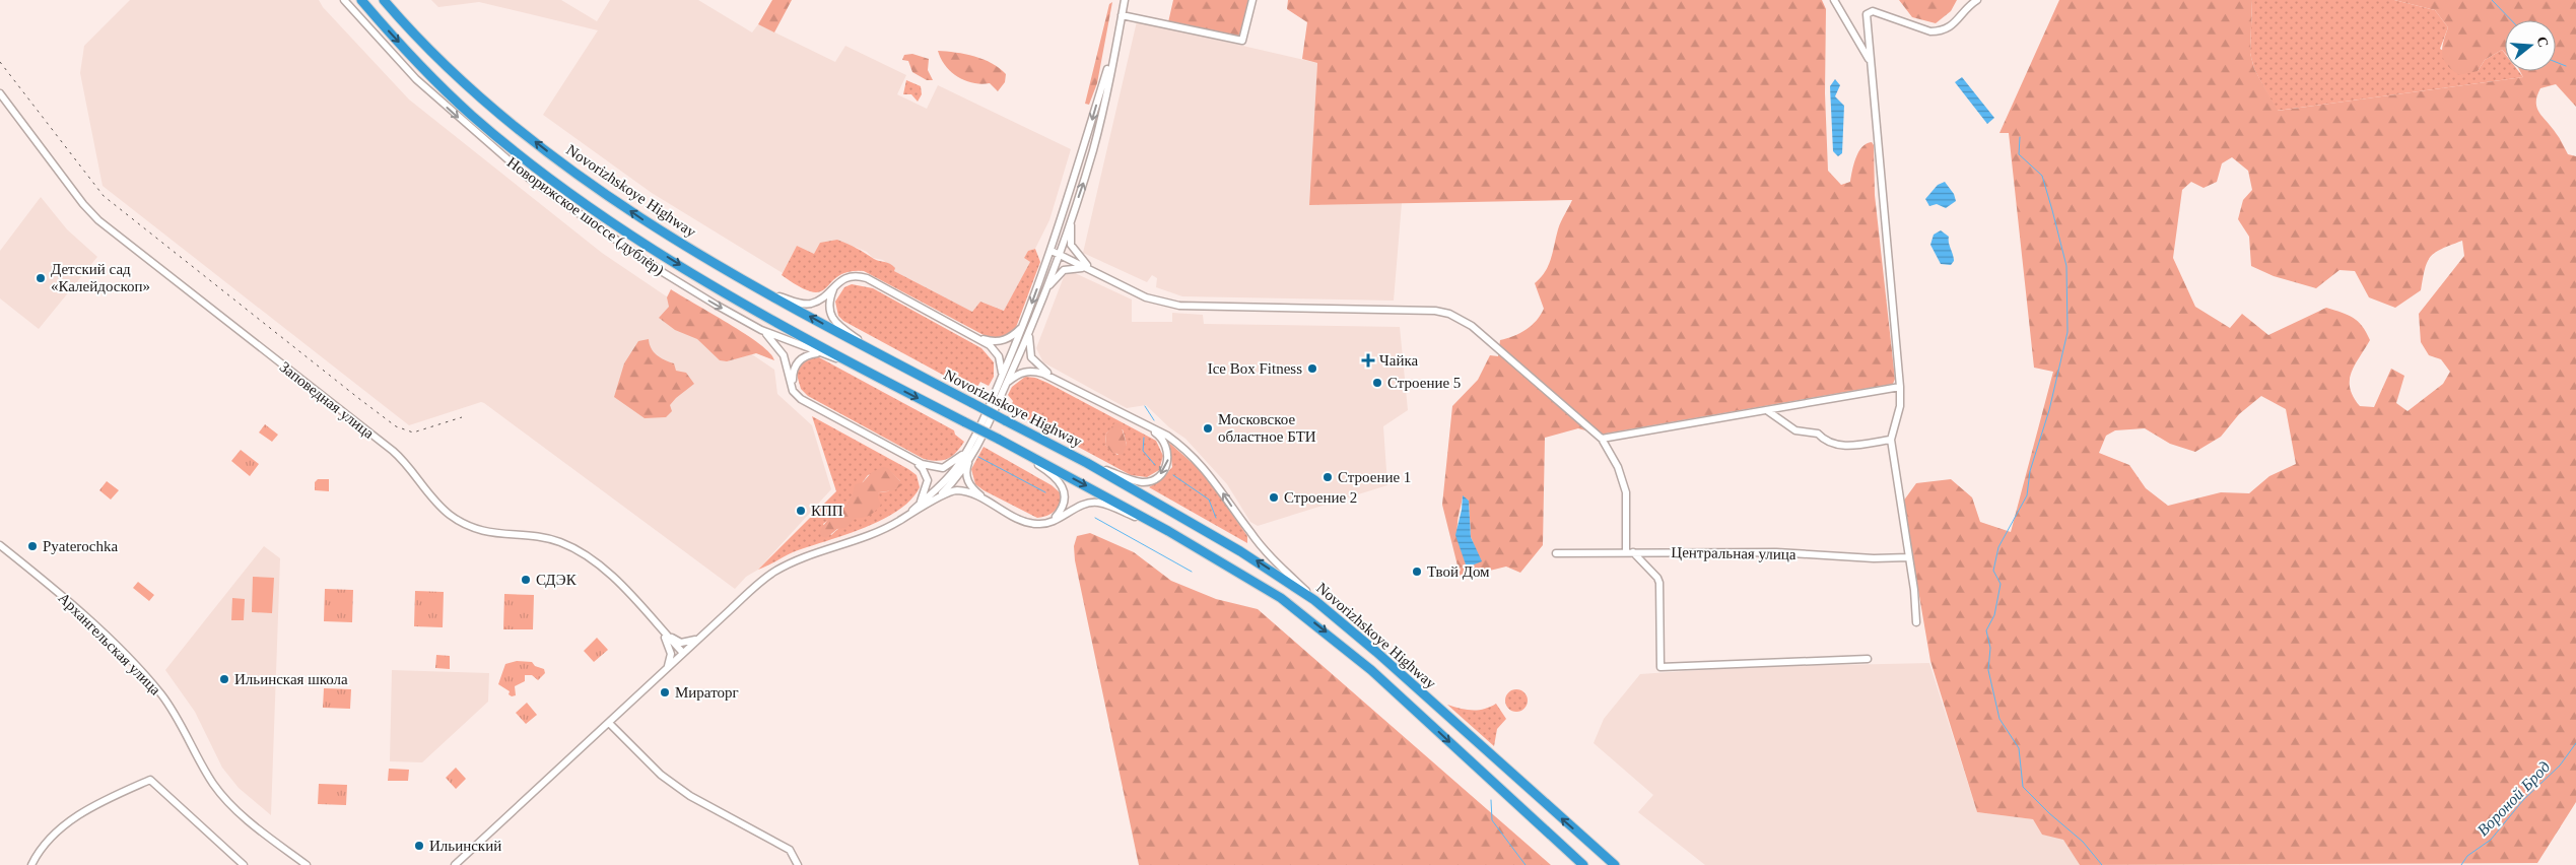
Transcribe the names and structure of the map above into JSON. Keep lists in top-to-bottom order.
{
  "streets": {
    "highway": ["Novorizhskoye Highway"],
    "street": [
      "Новорижское шоссе (дублёр)",
      "Заповедная улица",
      "Центральная улица",
      "Архангельская улица"
    ]
  },
  "crossings": [
    ["Novorizhskoye Highway", "Новорижское шоссе (дублёр)"]
  ],
  "one_way": ["Новорижское шоссе (дублёр)"],
  "water": ["Вороной Брод"],
  "places": {
    "other": [
      "Детский сад «Калейдоскоп»",
      "Ice Box Fitness",
      "Строение 5",
      "Московское областное БТИ",
      "Строение 1",
      "Строение 2",
      "КПП",
      "Pyaterochka",
      "Твой Дом",
      "СДЭК",
      "Ильинская школа",
      "Мираторг",
      "Ильинский"
    ],
    "health": ["Чайка"]
  },
  "north": "right"
}
